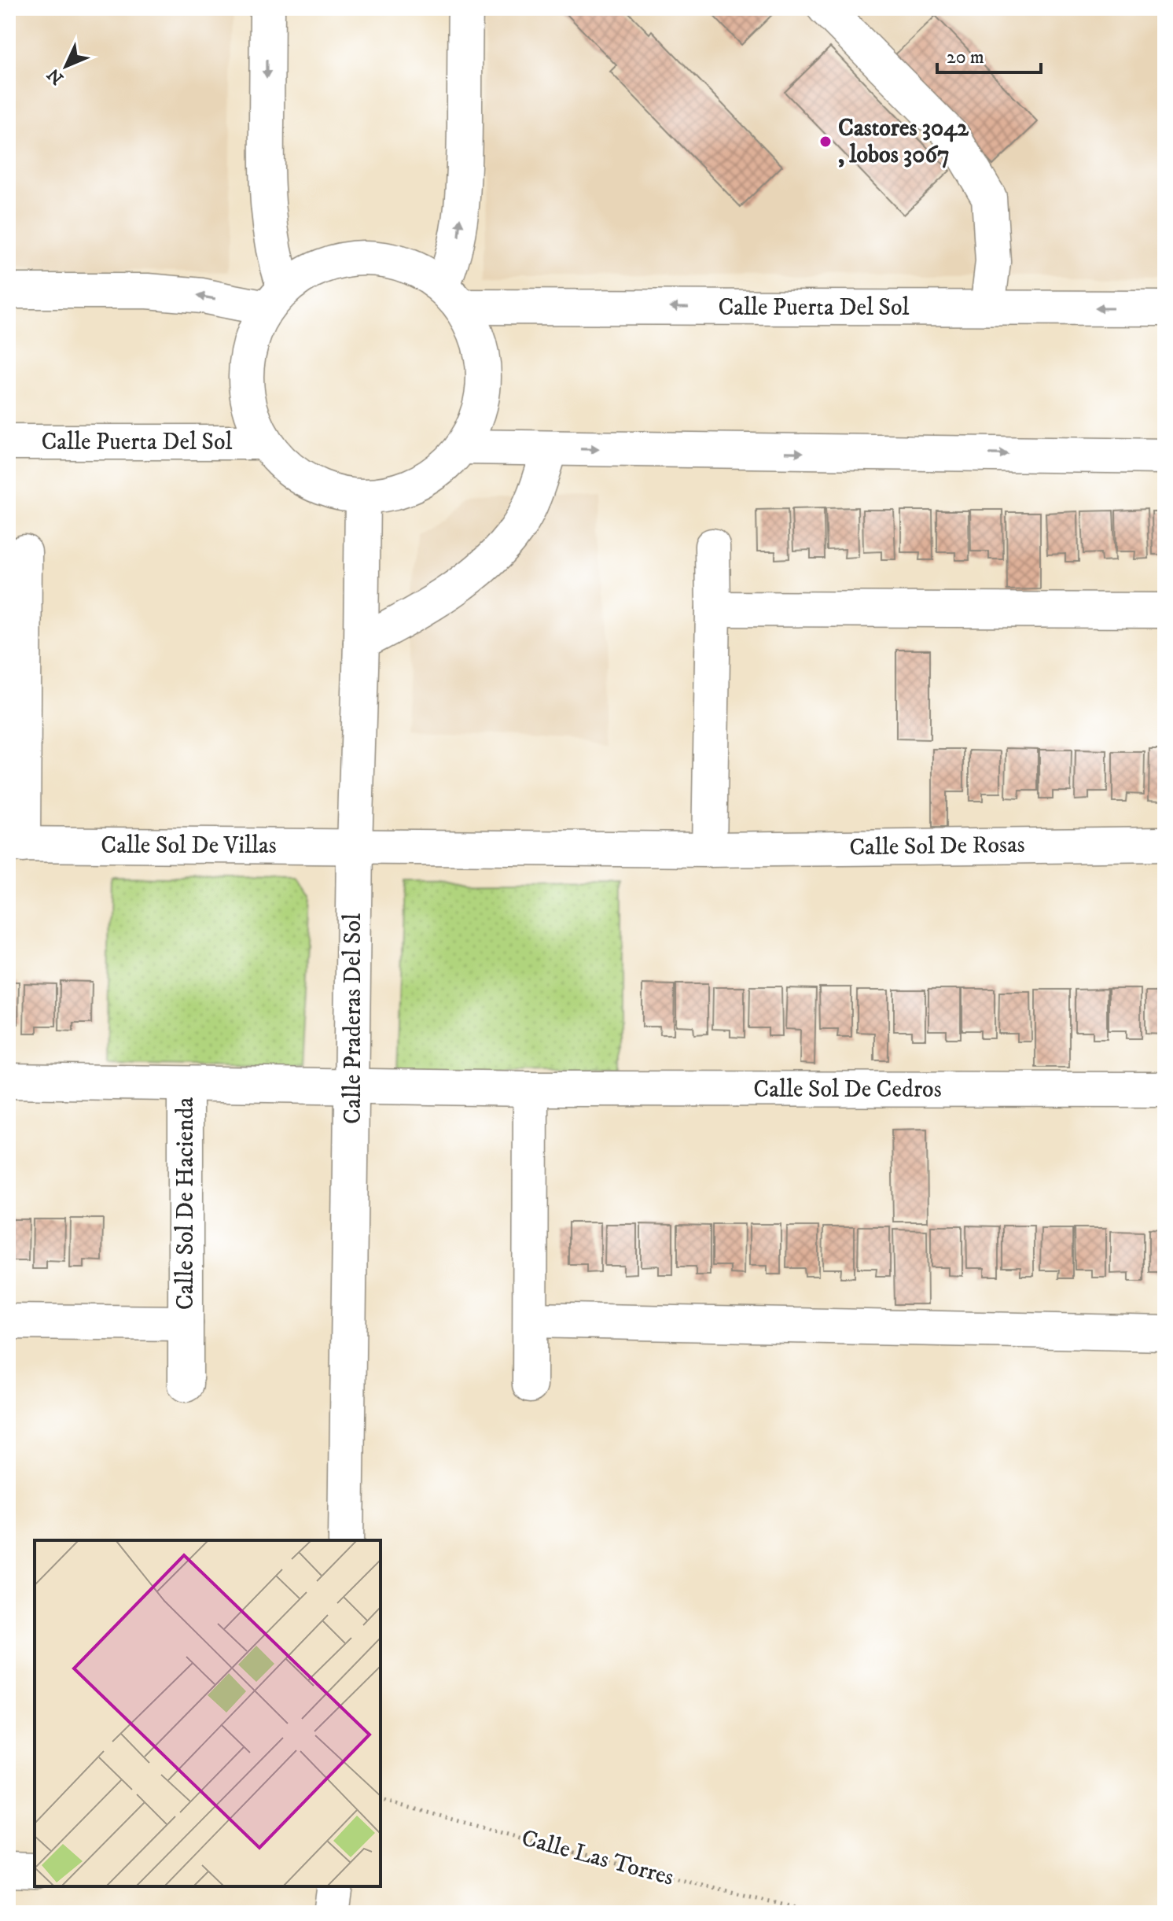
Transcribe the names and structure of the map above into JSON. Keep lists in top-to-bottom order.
{
  "streets": {
    "street": [
      "Calle Puerta Del Sol",
      "Calle Sol De Villas",
      "Calle Sol De Rosas",
      "Calle Praderas Del Sol",
      "Calle Sol De Cedros",
      "Calle Sol De Hacienda"
    ],
    "path": ["Calle Las Torres"]
  },
  "crossings": [
    ["Calle Sol De Villas", "Calle Sol De Rosas"],
    ["Calle Sol De Villas", "Calle Praderas Del Sol"],
    ["Calle Sol De Rosas", "Calle Praderas Del Sol"],
    ["Calle Praderas Del Sol", "Calle Sol De Cedros"],
    ["Calle Praderas Del Sol", "Calle Sol De Hacienda"],
    ["Calle Sol De Cedros", "Calle Sol De Hacienda"]
  ],
  "places": ["Castores 3042 , lobos 3067"],
  "scale_bar": "20 m",
  "north": "bottom left"
}
